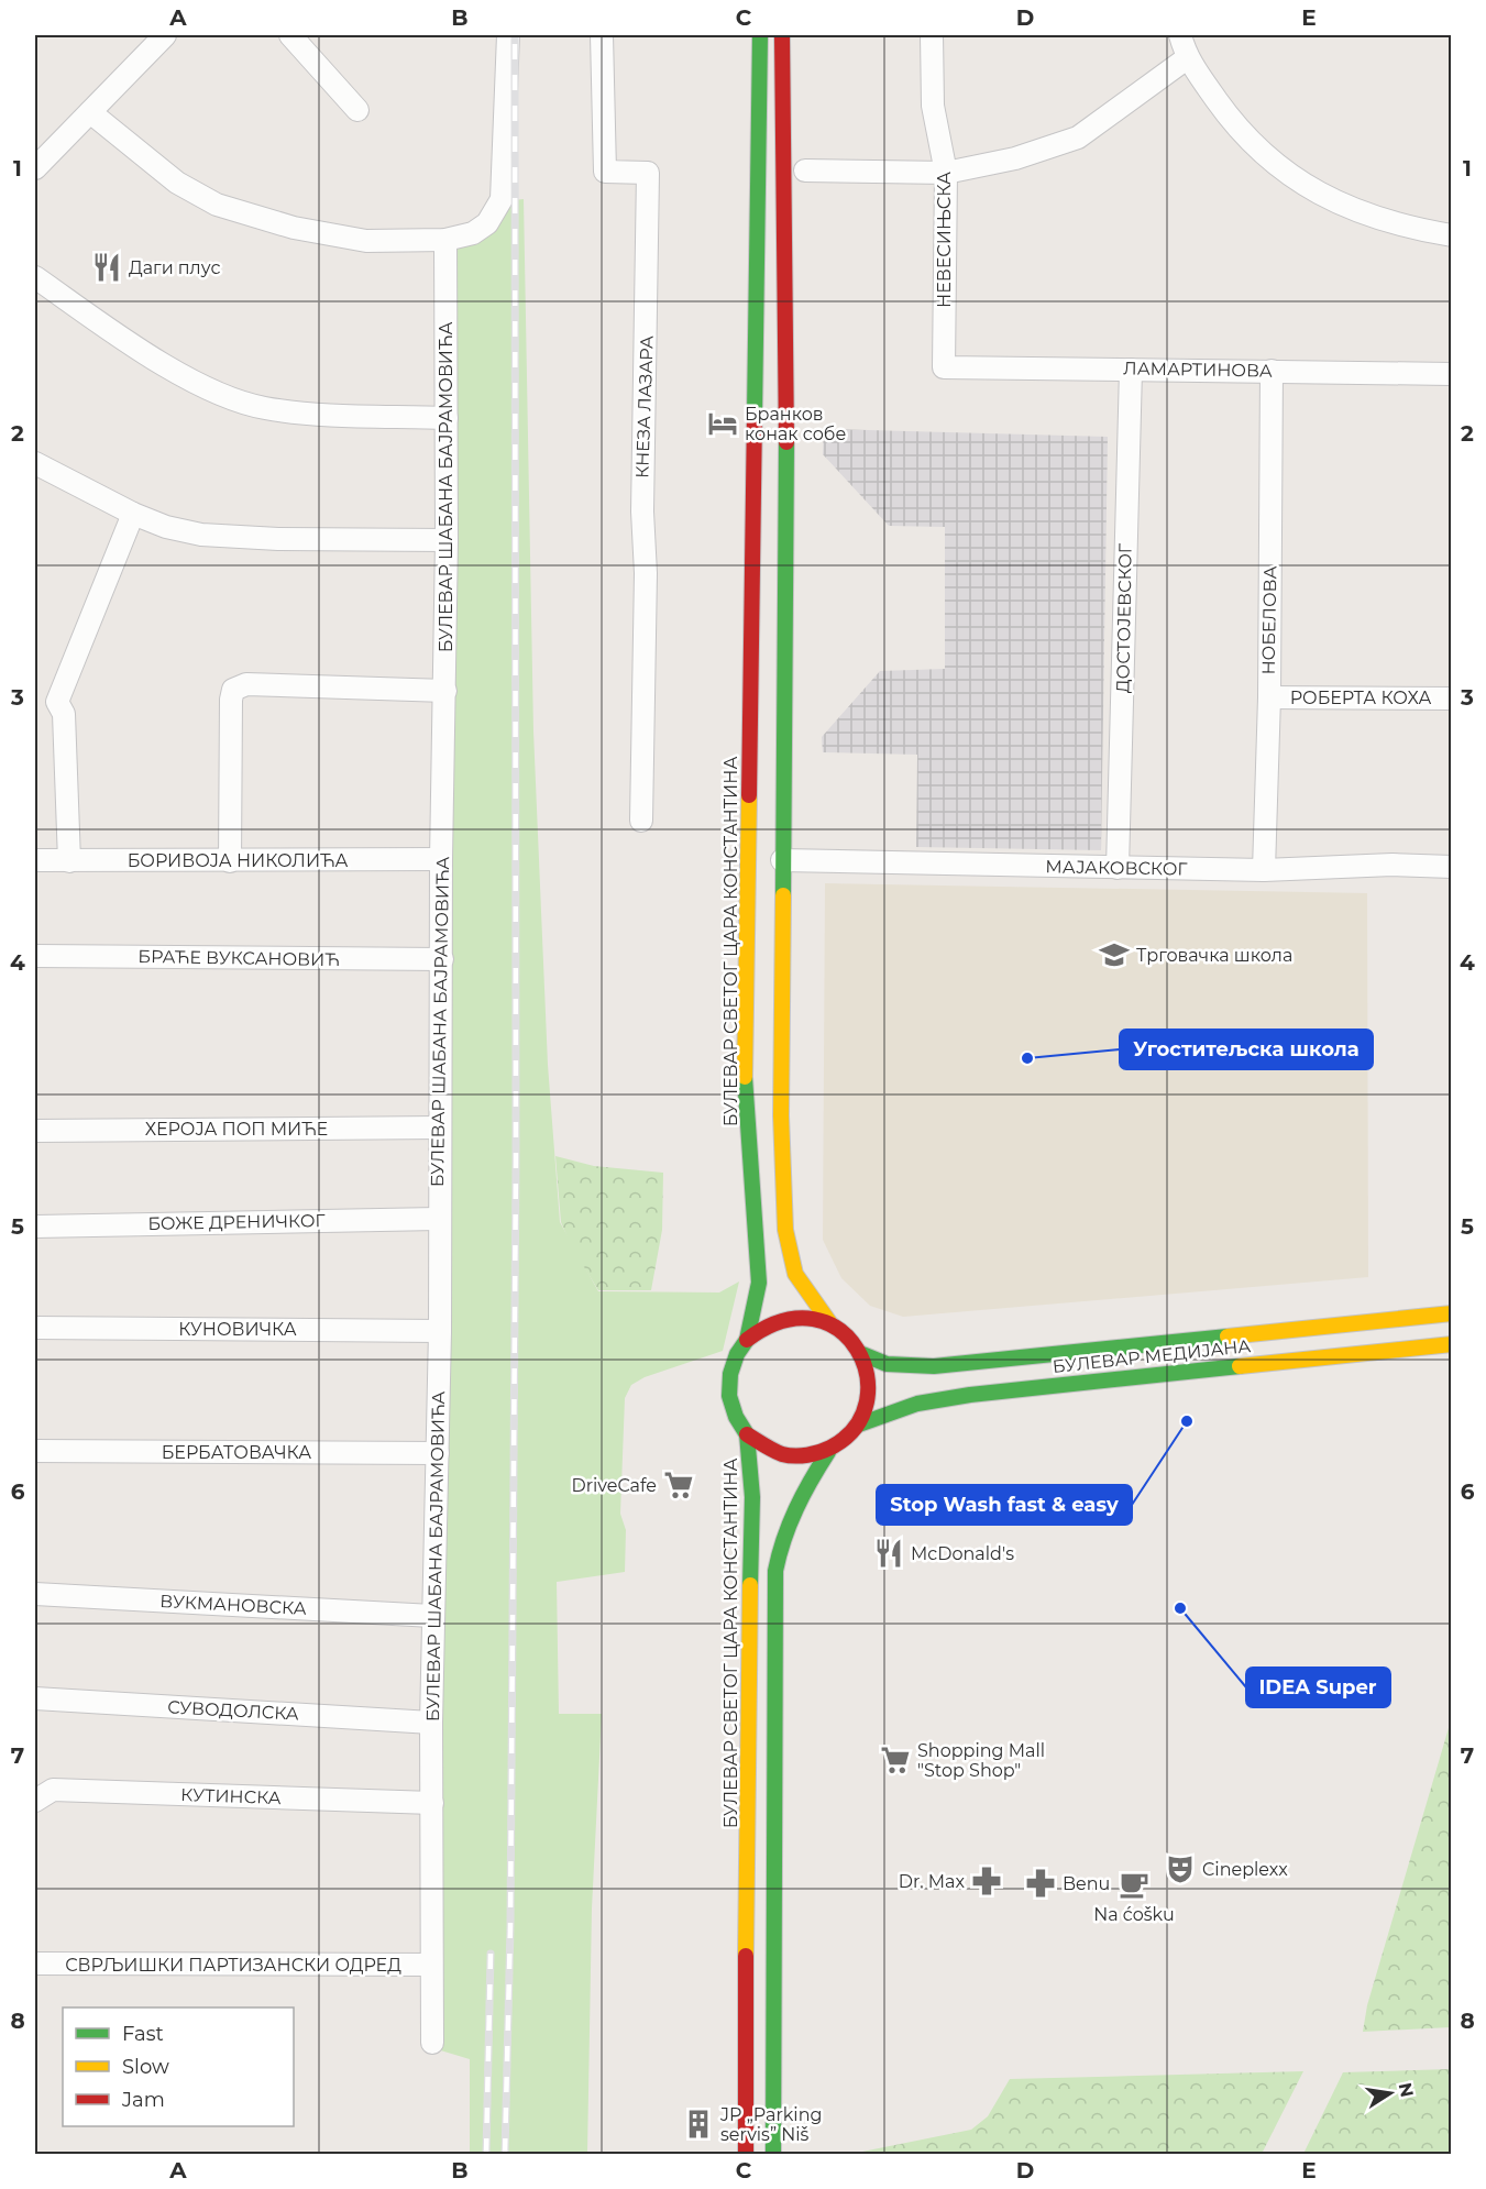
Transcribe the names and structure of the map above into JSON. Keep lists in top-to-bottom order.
{
  "streets": {
    "main road": ["БУЛЕВАР СВЕТОГ ЦАРА КОНСТАНТИНА", "БУЛЕВАР МЕДИЈАНА"],
    "street": [
      "НЕВЕСИЊСКА",
      "ЛАМАРТИНОВА",
      "КНЕЗА ЛАЗАРА",
      "БУЛЕВАР ШАБАНА БАЈРАМОВИЋА",
      "ДОСТОЈЕВСКОГ",
      "НОБЕЛОВА",
      "РОБЕРТА КОХА",
      "БОРИВОЈА НИКОЛИЋА",
      "МАЈАКОВСКОГ",
      "БРАЋЕ ВУКСАНОВИЋ",
      "ХЕРОЈА ПОП МИЋЕ",
      "БОЖЕ ДРЕНИЧКОГ",
      "КУНОВИЧКА",
      "БЕРБАТОВАЧКА",
      "ВУКМАНОВСКА",
      "СУВОДОЛСКА",
      "КУТИНСКА",
      "СВРЉИШКИ ПАРТИЗАНСКИ ОДРЕД"
    ]
  },
  "crossings": [
    ["НЕВЕСИЊСКА", "ЛАМАРТИНОВА"],
    ["ЛАМАРТИНОВА", "ДОСТОЈЕВСКОГ"],
    ["ЛАМАРТИНОВА", "НОБЕЛОВА"],
    ["БУЛЕВАР ШАБАНА БАЈРАМОВИЋА", "БОРИВОЈА НИКОЛИЋА"],
    ["БУЛЕВАР ШАБАНА БАЈРАМОВИЋА", "БРАЋЕ ВУКСАНОВИЋ"],
    ["БУЛЕВАР ШАБАНА БАЈРАМОВИЋА", "ХЕРОЈА ПОП МИЋЕ"],
    ["БУЛЕВАР ШАБАНА БАЈРАМОВИЋА", "БОЖЕ ДРЕНИЧКОГ"],
    ["БУЛЕВАР ШАБАНА БАЈРАМОВИЋА", "КУНОВИЧКА"],
    ["БУЛЕВАР ШАБАНА БАЈРАМОВИЋА", "БЕРБАТОВАЧКА"],
    ["БУЛЕВАР ШАБАНА БАЈРАМОВИЋА", "ВУКМАНОВСКА"],
    ["БУЛЕВАР ШАБАНА БАЈРАМОВИЋА", "СУВОДОЛСКА"],
    ["БУЛЕВАР ШАБАНА БАЈРАМОВИЋА", "КУТИНСКА"],
    ["БУЛЕВАР ШАБАНА БАЈРАМОВИЋА", "СВРЉИШКИ ПАРТИЗАНСКИ ОДРЕД"],
    ["ДОСТОЈЕВСКОГ", "МАЈАКОВСКОГ"],
    ["НОБЕЛОВА", "РОБЕРТА КОХА"],
    ["НОБЕЛОВА", "МАЈАКОВСКОГ"],
    ["БУЛЕВАР СВЕТОГ ЦАРА КОНСТАНТИНА", "БУЛЕВАР МЕДИЈАНА"]
  ],
  "places": {
    "restaurant": ["Даги плус", "McDonald's"],
    "hotel": ["Бранков конак собе"],
    "school or university": ["Трговачка школа"],
    "other": ["Угоститељска школа", "Stop Wash fast & easy", "IDEA Super"],
    "supermarket": ["DriveCafe", "Shopping Mall \"Stop Shop\""],
    "theatre": ["Cineplexx"],
    "pharmacy": ["Dr. Max", "Benu"],
    "cafe": ["Na ćošku"],
    "building": ["JP „Parking servis” Niš"]
  },
  "legend": ["Fast", "Slow", "Jam"],
  "north": "right",
  "grid": {
    "columns": [
      "A",
      "B",
      "C",
      "D",
      "E"
    ],
    "rows": [
      "1",
      "2",
      "3",
      "4",
      "5",
      "6",
      "7",
      "8"
    ]
  }
}
